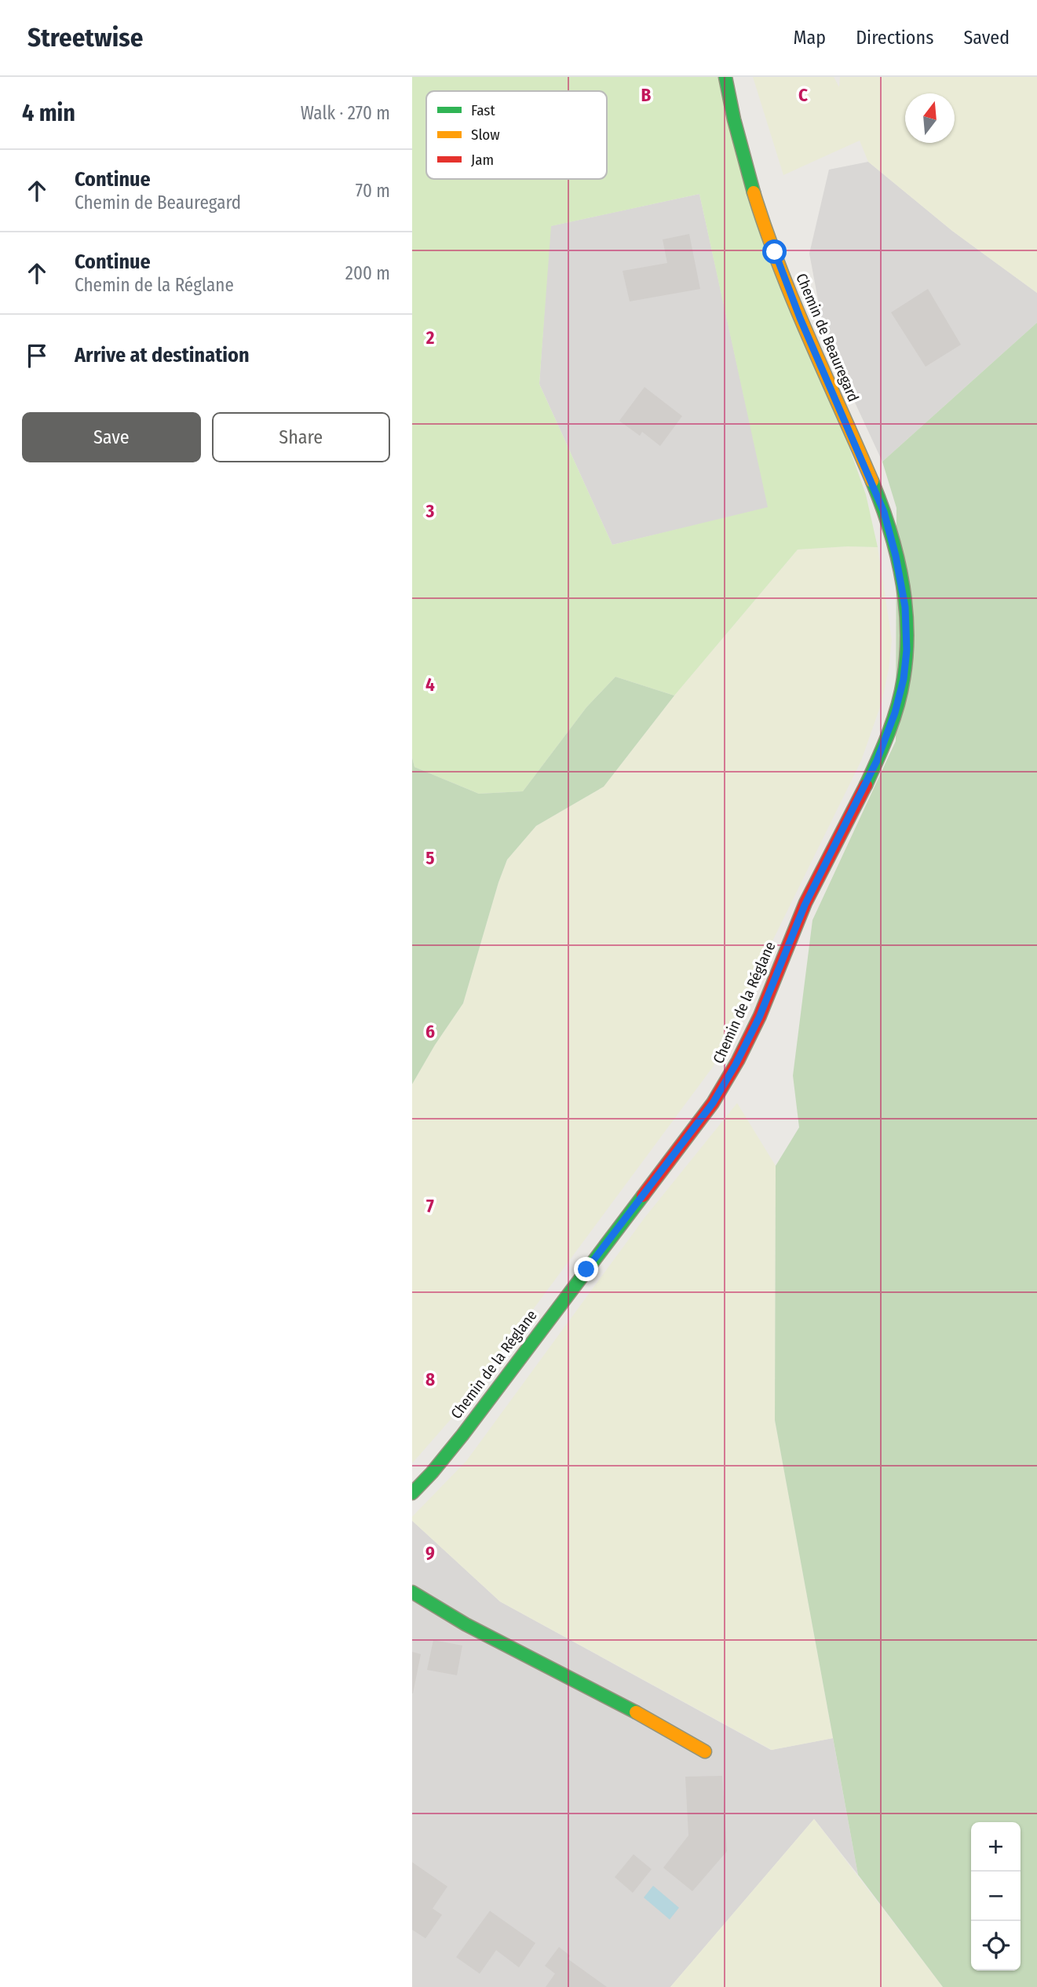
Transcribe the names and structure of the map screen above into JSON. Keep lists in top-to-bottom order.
{
  "streets": {
    "street": ["Chemin de Beauregard", "Chemin de la Réglane"]
  },
  "crossings": [
    ["Chemin de Beauregard", "Chemin de la Réglane"]
  ],
  "legend": ["Fast", "Slow", "Jam"],
  "north": "top",
  "page": {
    "header": "Streetwise",
    "nav": ["Map", "Directions", "Saved"],
    "heading": ["4 min", "Walk · 270 m"],
    "list": [
      ["Continue", "Chemin de Beauregard", "70 m"],
      ["Continue", "Chemin de la Réglane", "200 m"],
      "Arrive at destination"
    ],
    "buttons": ["Save", "Share"],
    "map_buttons": ["+", "−"]
  },
  "grid": {
    "columns": ["B", "C"],
    "rows": [
      "2",
      "3",
      "4",
      "5",
      "6",
      "7",
      "8",
      "9"
    ]
  }
}
